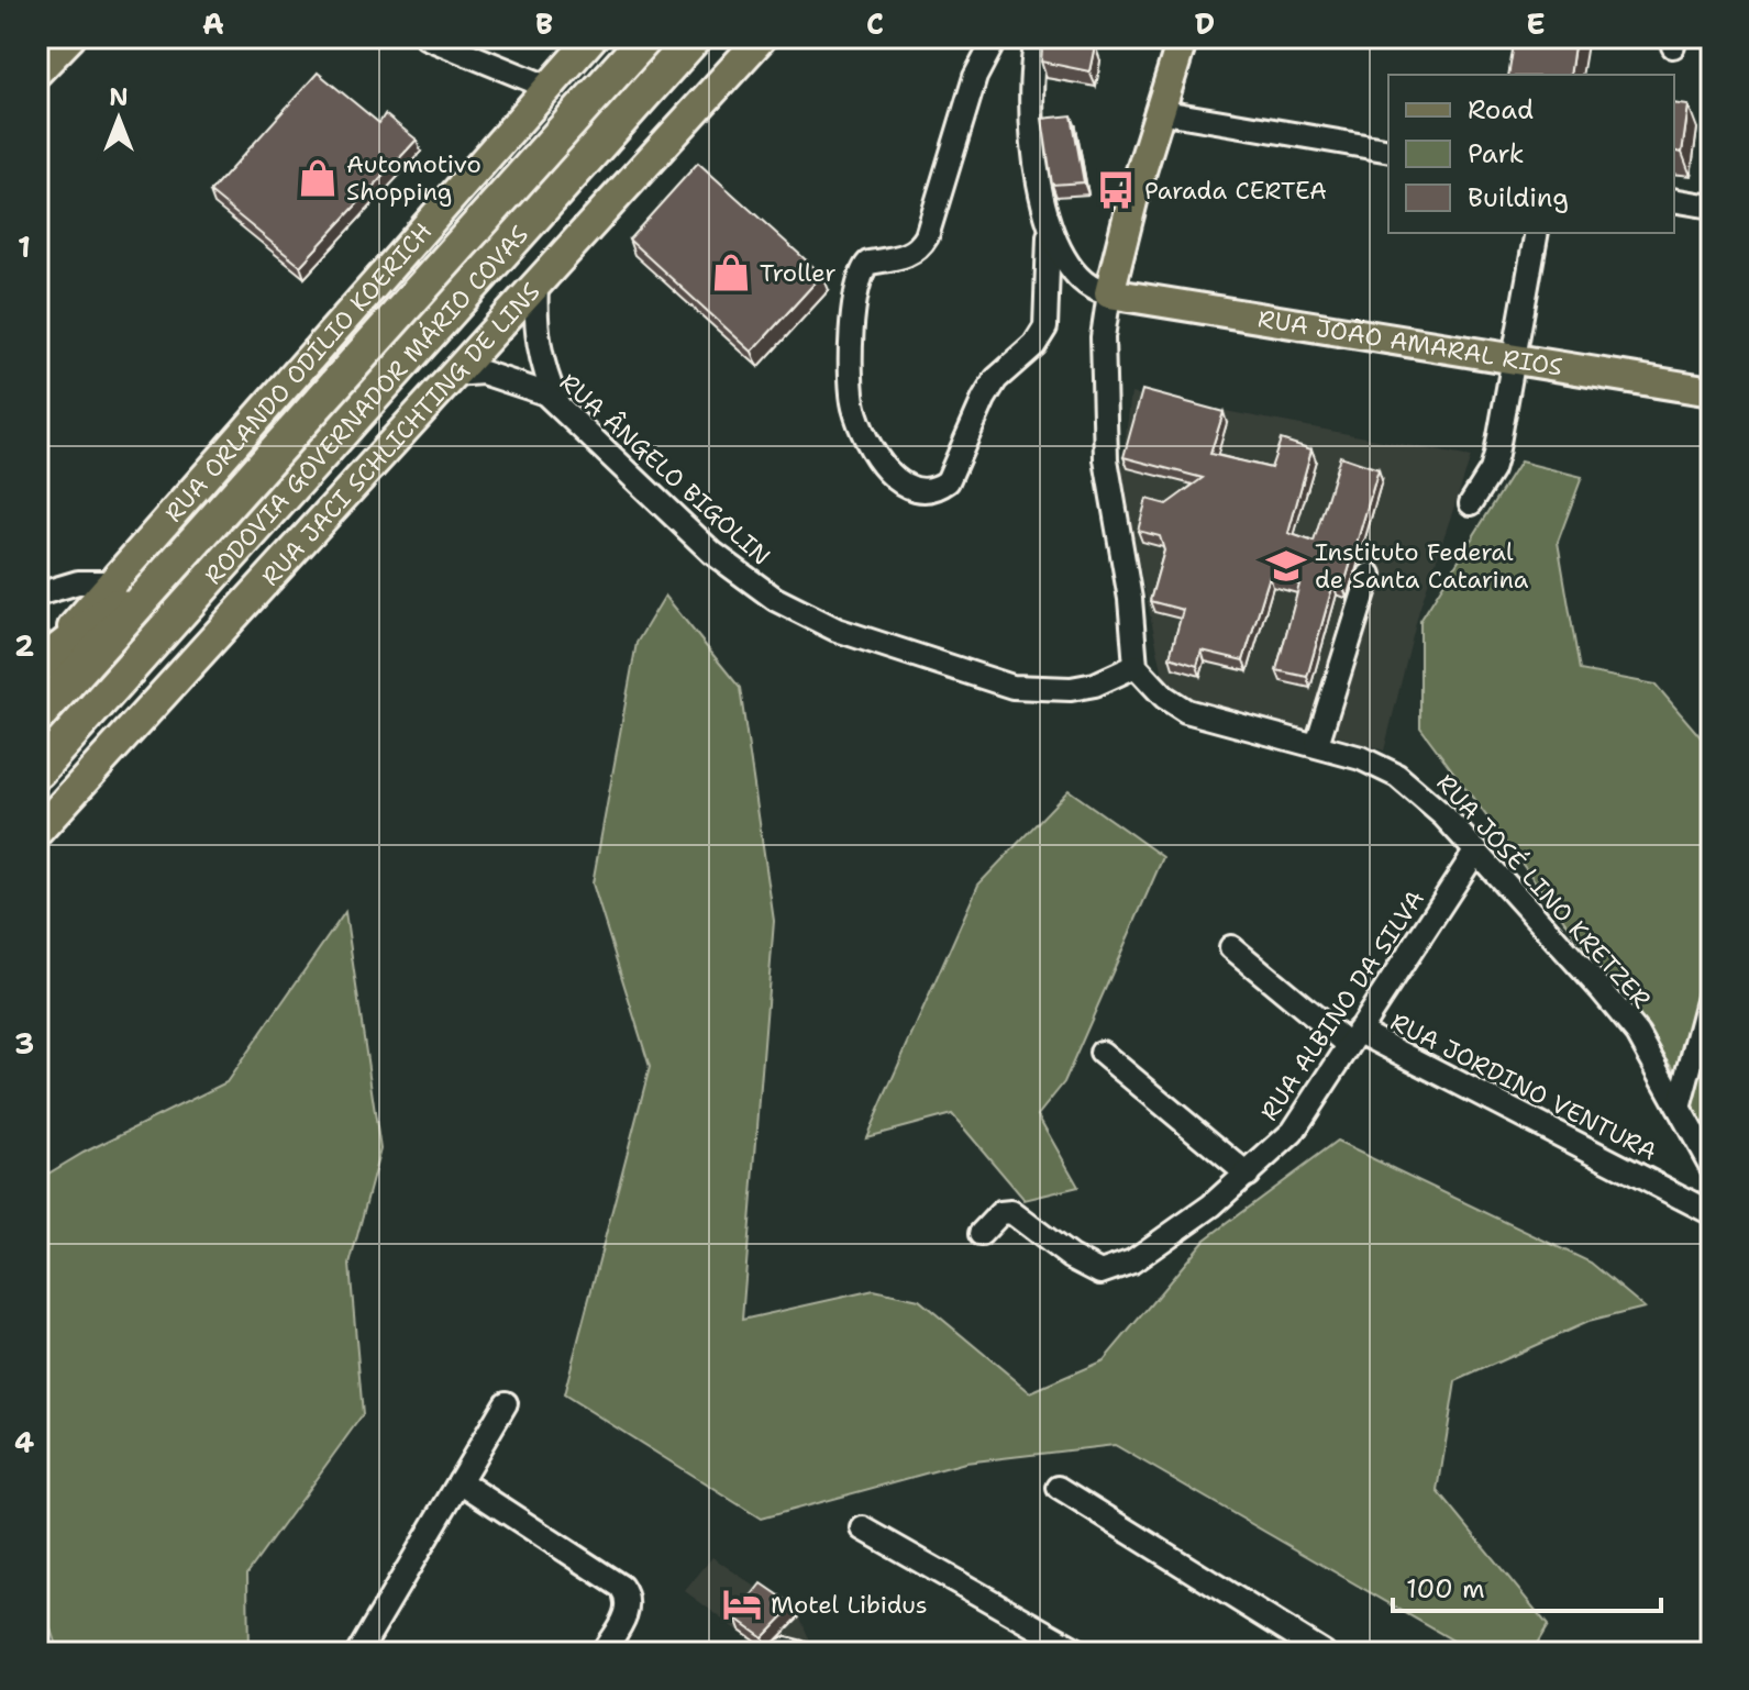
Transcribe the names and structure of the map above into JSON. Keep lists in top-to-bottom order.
{
  "streets": {
    "highway": ["RODOVIA GOVERNADOR MÁRIO COVAS"],
    "main road": ["RUA JOÃO AMARAL RIOS", "RUA ORLANDO ODÍLIO KOERICH", "RUA JACI SCHLICHTING DE LINS"],
    "street": [
      "RUA ÂNGELO BIGOLIN",
      "RUA JOSÉ LINO KRETZER",
      "RUA ALBINO DA SILVA",
      "RUA JORDINO VENTURA"
    ]
  },
  "crossings": [
    ["RUA JACI SCHLICHTING DE LINS", "RUA ÂNGELO BIGOLIN"],
    ["RUA ÂNGELO BIGOLIN", "RUA JOSÉ LINO KRETZER"],
    ["RUA JOSÉ LINO KRETZER", "RUA ALBINO DA SILVA"],
    ["RUA ALBINO DA SILVA", "RUA JORDINO VENTURA"]
  ],
  "places": {
    "shop": ["Automotivo Shopping", "Troller"],
    "bus stop": ["Parada CERTEA"],
    "school or university": ["Instituto Federal de Santa Catarina"],
    "hotel": ["Motel Libidus"]
  },
  "legend": ["Road", "Park", "Building"],
  "scale_bar": "100 m",
  "north": "top",
  "grid": {
    "columns": [
      "A",
      "B",
      "C",
      "D",
      "E"
    ],
    "rows": [
      "1",
      "2",
      "3",
      "4"
    ]
  }
}
